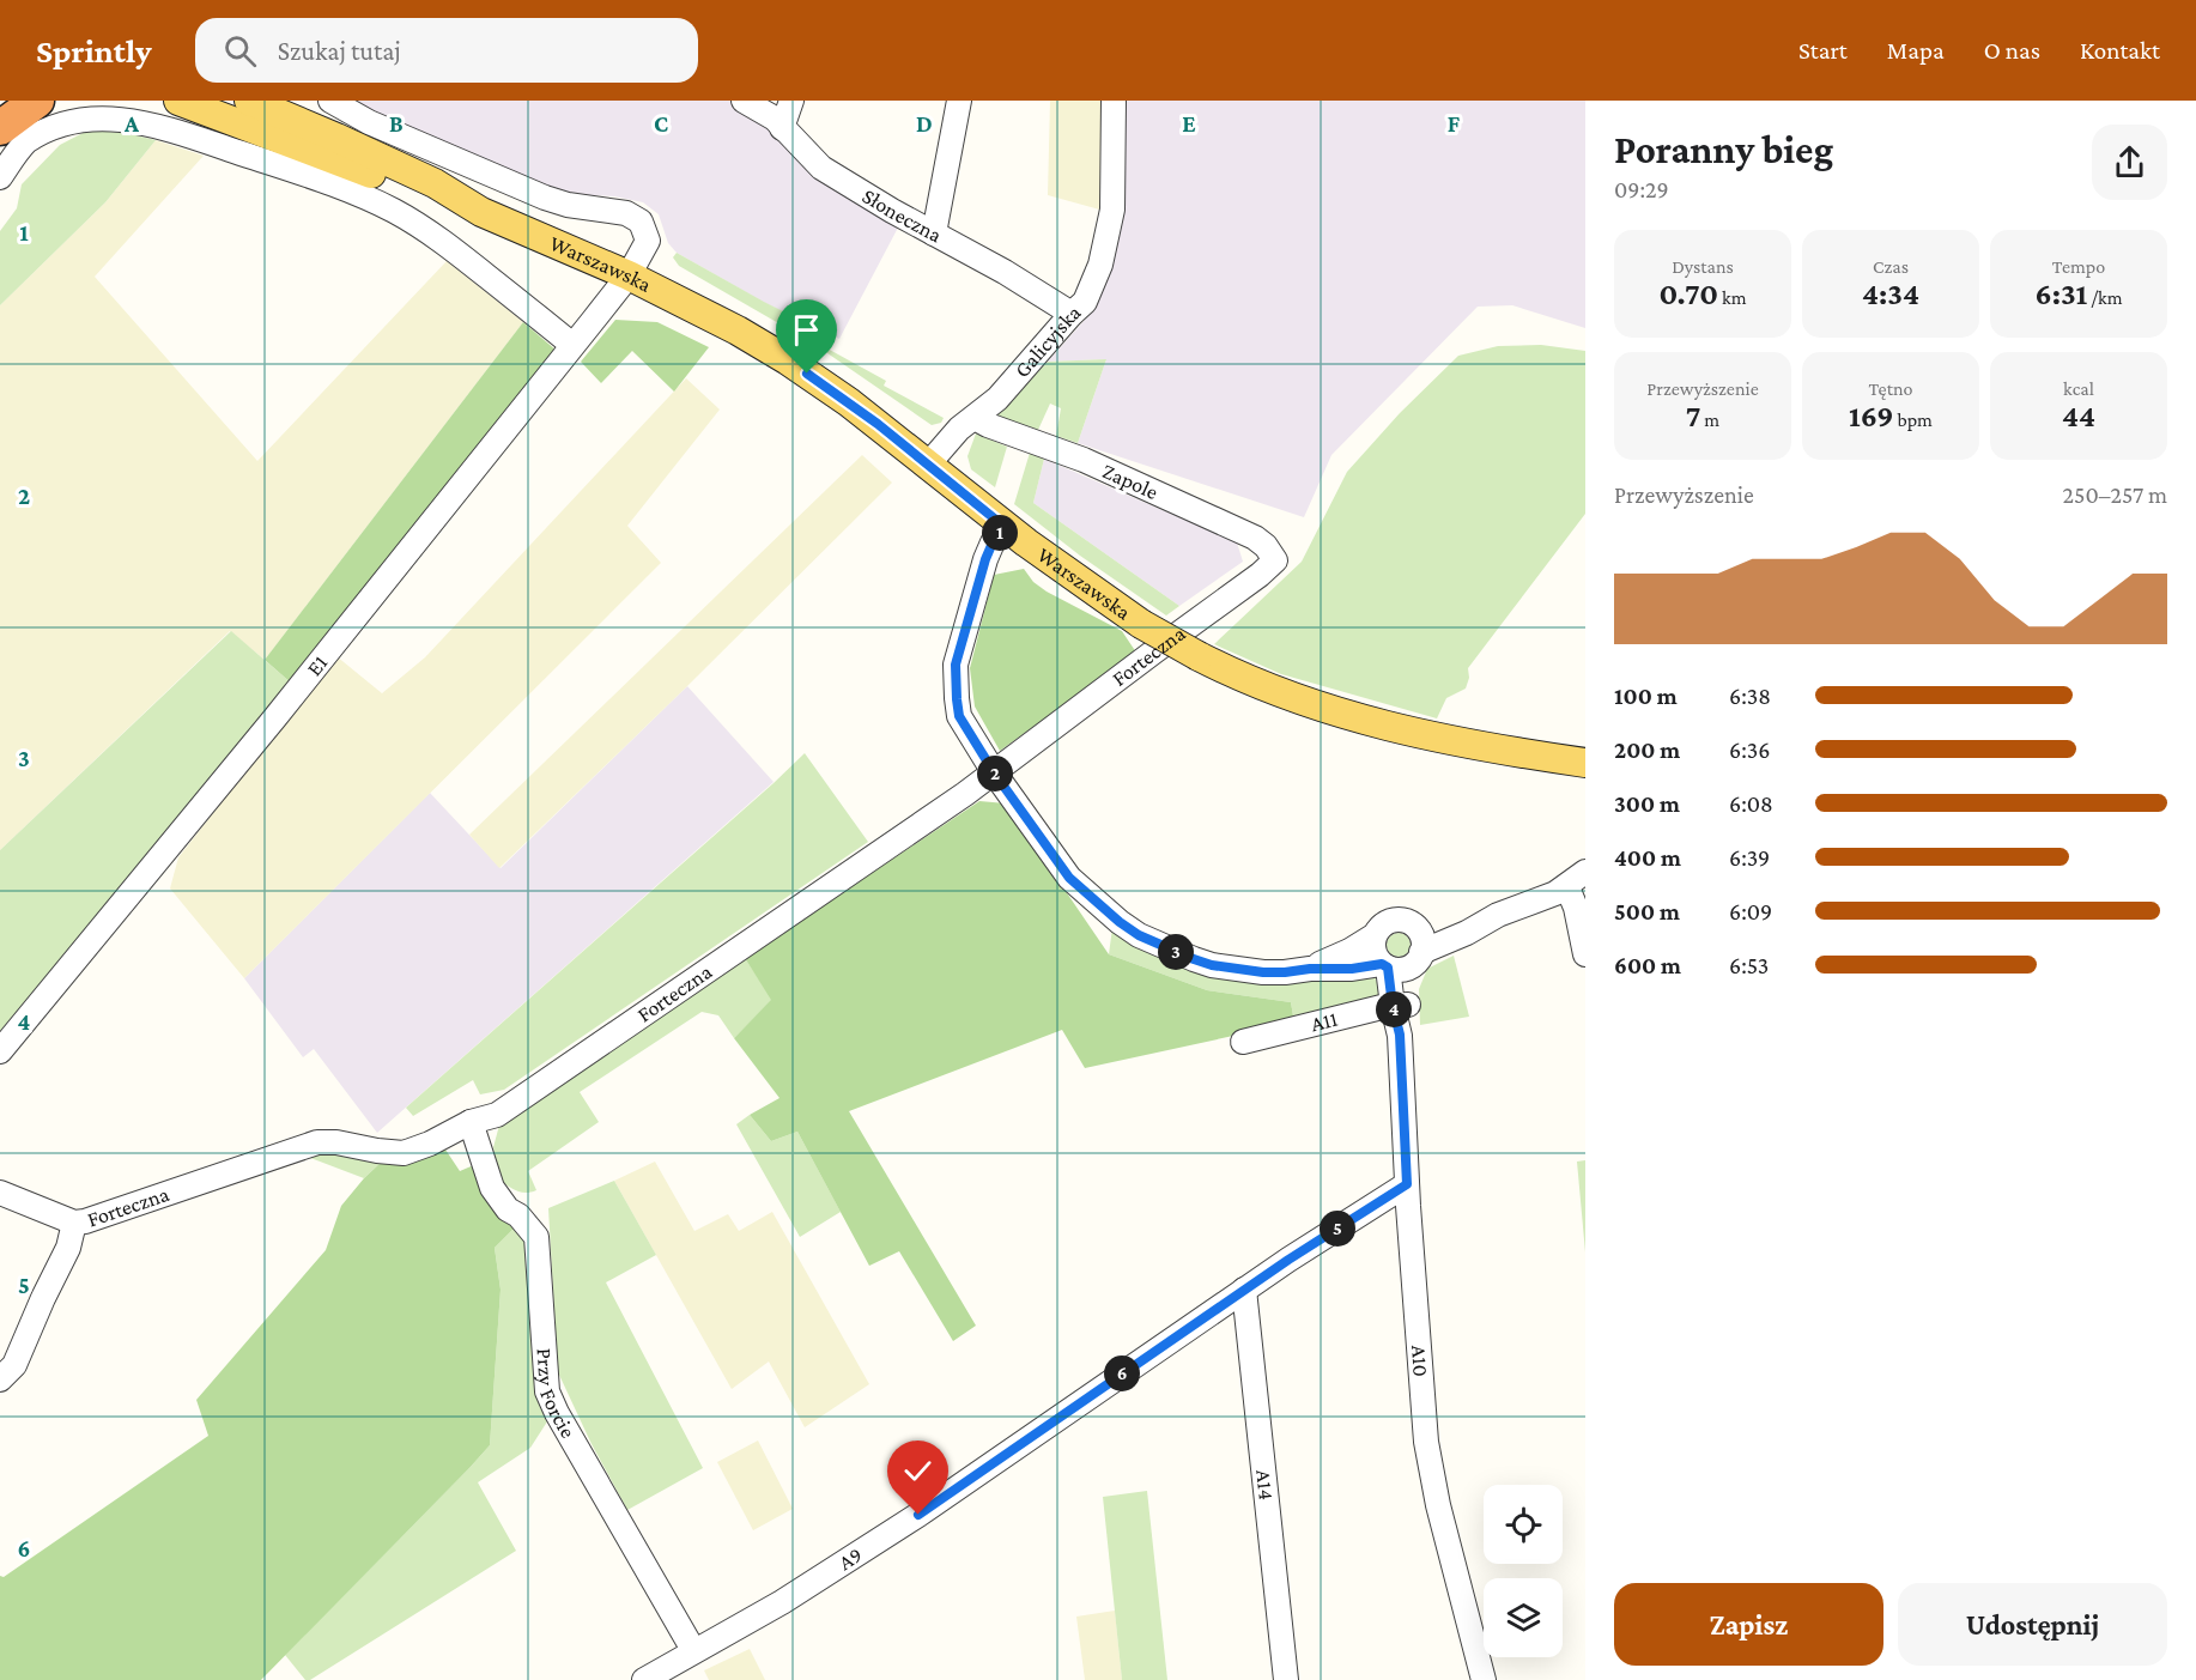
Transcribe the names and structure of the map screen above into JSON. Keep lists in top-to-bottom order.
{
  "streets": {
    "main road": ["Warszawska"],
    "street": [
      "Słoneczna",
      "Galicyjska",
      "Zapole",
      "Forteczna",
      "E1",
      "A11",
      "A10",
      "Przy Forcie",
      "A14",
      "A9"
    ]
  },
  "crossings": [
    ["Słoneczna", "Galicyjska"],
    ["Warszawska", "Galicyjska"],
    ["Warszawska", "E1"],
    ["Galicyjska", "Zapole"],
    ["Zapole", "Forteczna"],
    ["Forteczna", "Przy Forcie"],
    ["A11", "A10"],
    ["A10", "A9"],
    ["Przy Forcie", "A9"],
    ["A14", "A9"]
  ],
  "page": {
    "header": "Sprintly",
    "search": "Szukaj tutaj",
    "nav": [
      "Start",
      "Mapa",
      "O nas",
      "Kontakt"
    ],
    "heading": ["Poranny bieg", "09:29"],
    "stats": [
      ["Dystans", "0.70 km"],
      ["Czas", "4:34"],
      ["Tempo", "6:31 /km"],
      ["Przewyższenie", "7 m"],
      ["Tętno", "169 bpm"],
      ["kcal", "44"]
    ],
    "chart": ["Przewyższenie", "250–257 m"],
    "pins": [
      "1",
      "2",
      "3",
      "4",
      "5",
      "6"
    ],
    "list": [
      {
        "name": "100 m",
        "note": "6:38"
      },
      {
        "name": "200 m",
        "note": "6:36"
      },
      {
        "name": "300 m",
        "note": "6:08"
      },
      {
        "name": "400 m",
        "note": "6:39"
      },
      {
        "name": "500 m",
        "note": "6:09"
      },
      {
        "name": "600 m",
        "note": "6:53"
      }
    ],
    "buttons": ["Zapisz", "Udostępnij"]
  },
  "grid": {
    "columns": [
      "A",
      "B",
      "C",
      "D",
      "E",
      "F"
    ],
    "rows": [
      "1",
      "2",
      "3",
      "4",
      "5",
      "6"
    ]
  }
}
